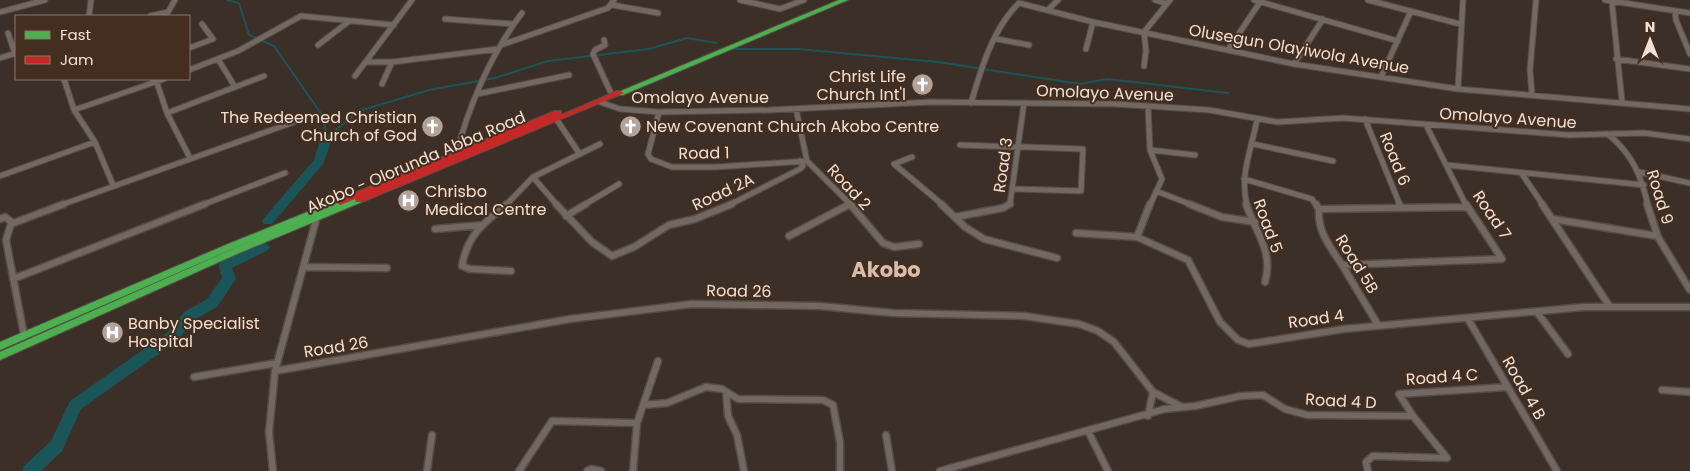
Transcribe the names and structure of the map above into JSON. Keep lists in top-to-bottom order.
{
  "streets": {
    "main road": ["Akobo - Olorunda Abba Road"],
    "street": [
      "Olusegun Olayiwola Avenue",
      "Omolayo Avenue",
      "Road 1",
      "Road 6",
      "Road 3",
      "Road 2",
      "Road 2A",
      "Road 9",
      "Road 7",
      "Road 5",
      "Road 5B",
      "Road 26",
      "Road 4",
      "Road 4 C",
      "Road 4 B",
      "Road 4 D"
    ]
  },
  "crossings": [
    ["Olusegun Olayiwola Avenue", "Omolayo Avenue"],
    ["Omolayo Avenue", "Road 1"],
    ["Omolayo Avenue", "Road 6"],
    ["Omolayo Avenue", "Akobo - Olorunda Abba Road"],
    ["Omolayo Avenue", "Road 3"],
    ["Omolayo Avenue", "Road 2"],
    ["Omolayo Avenue", "Road 9"],
    ["Omolayo Avenue", "Road 7"],
    ["Omolayo Avenue", "Road 5"],
    ["Road 1", "Road 2"],
    ["Road 1", "Road 2A"],
    ["Road 7", "Road 5B"],
    ["Road 5B", "Road 4"],
    ["Road 4", "Road 4 B"],
    ["Road 4 C", "Road 4 B"],
    ["Road 4 C", "Road 4 D"]
  ],
  "districts": ["Akobo"],
  "places": {
    "church": ["Christ Life Church Int'l", "The Redeemed Christian Church of God", "New Covenant Church Akobo Centre"],
    "hospital": ["Chrisbo Medical Centre", "Banby Specialist Hospital"]
  },
  "legend": ["Fast", "Jam"],
  "north": "top"
}
